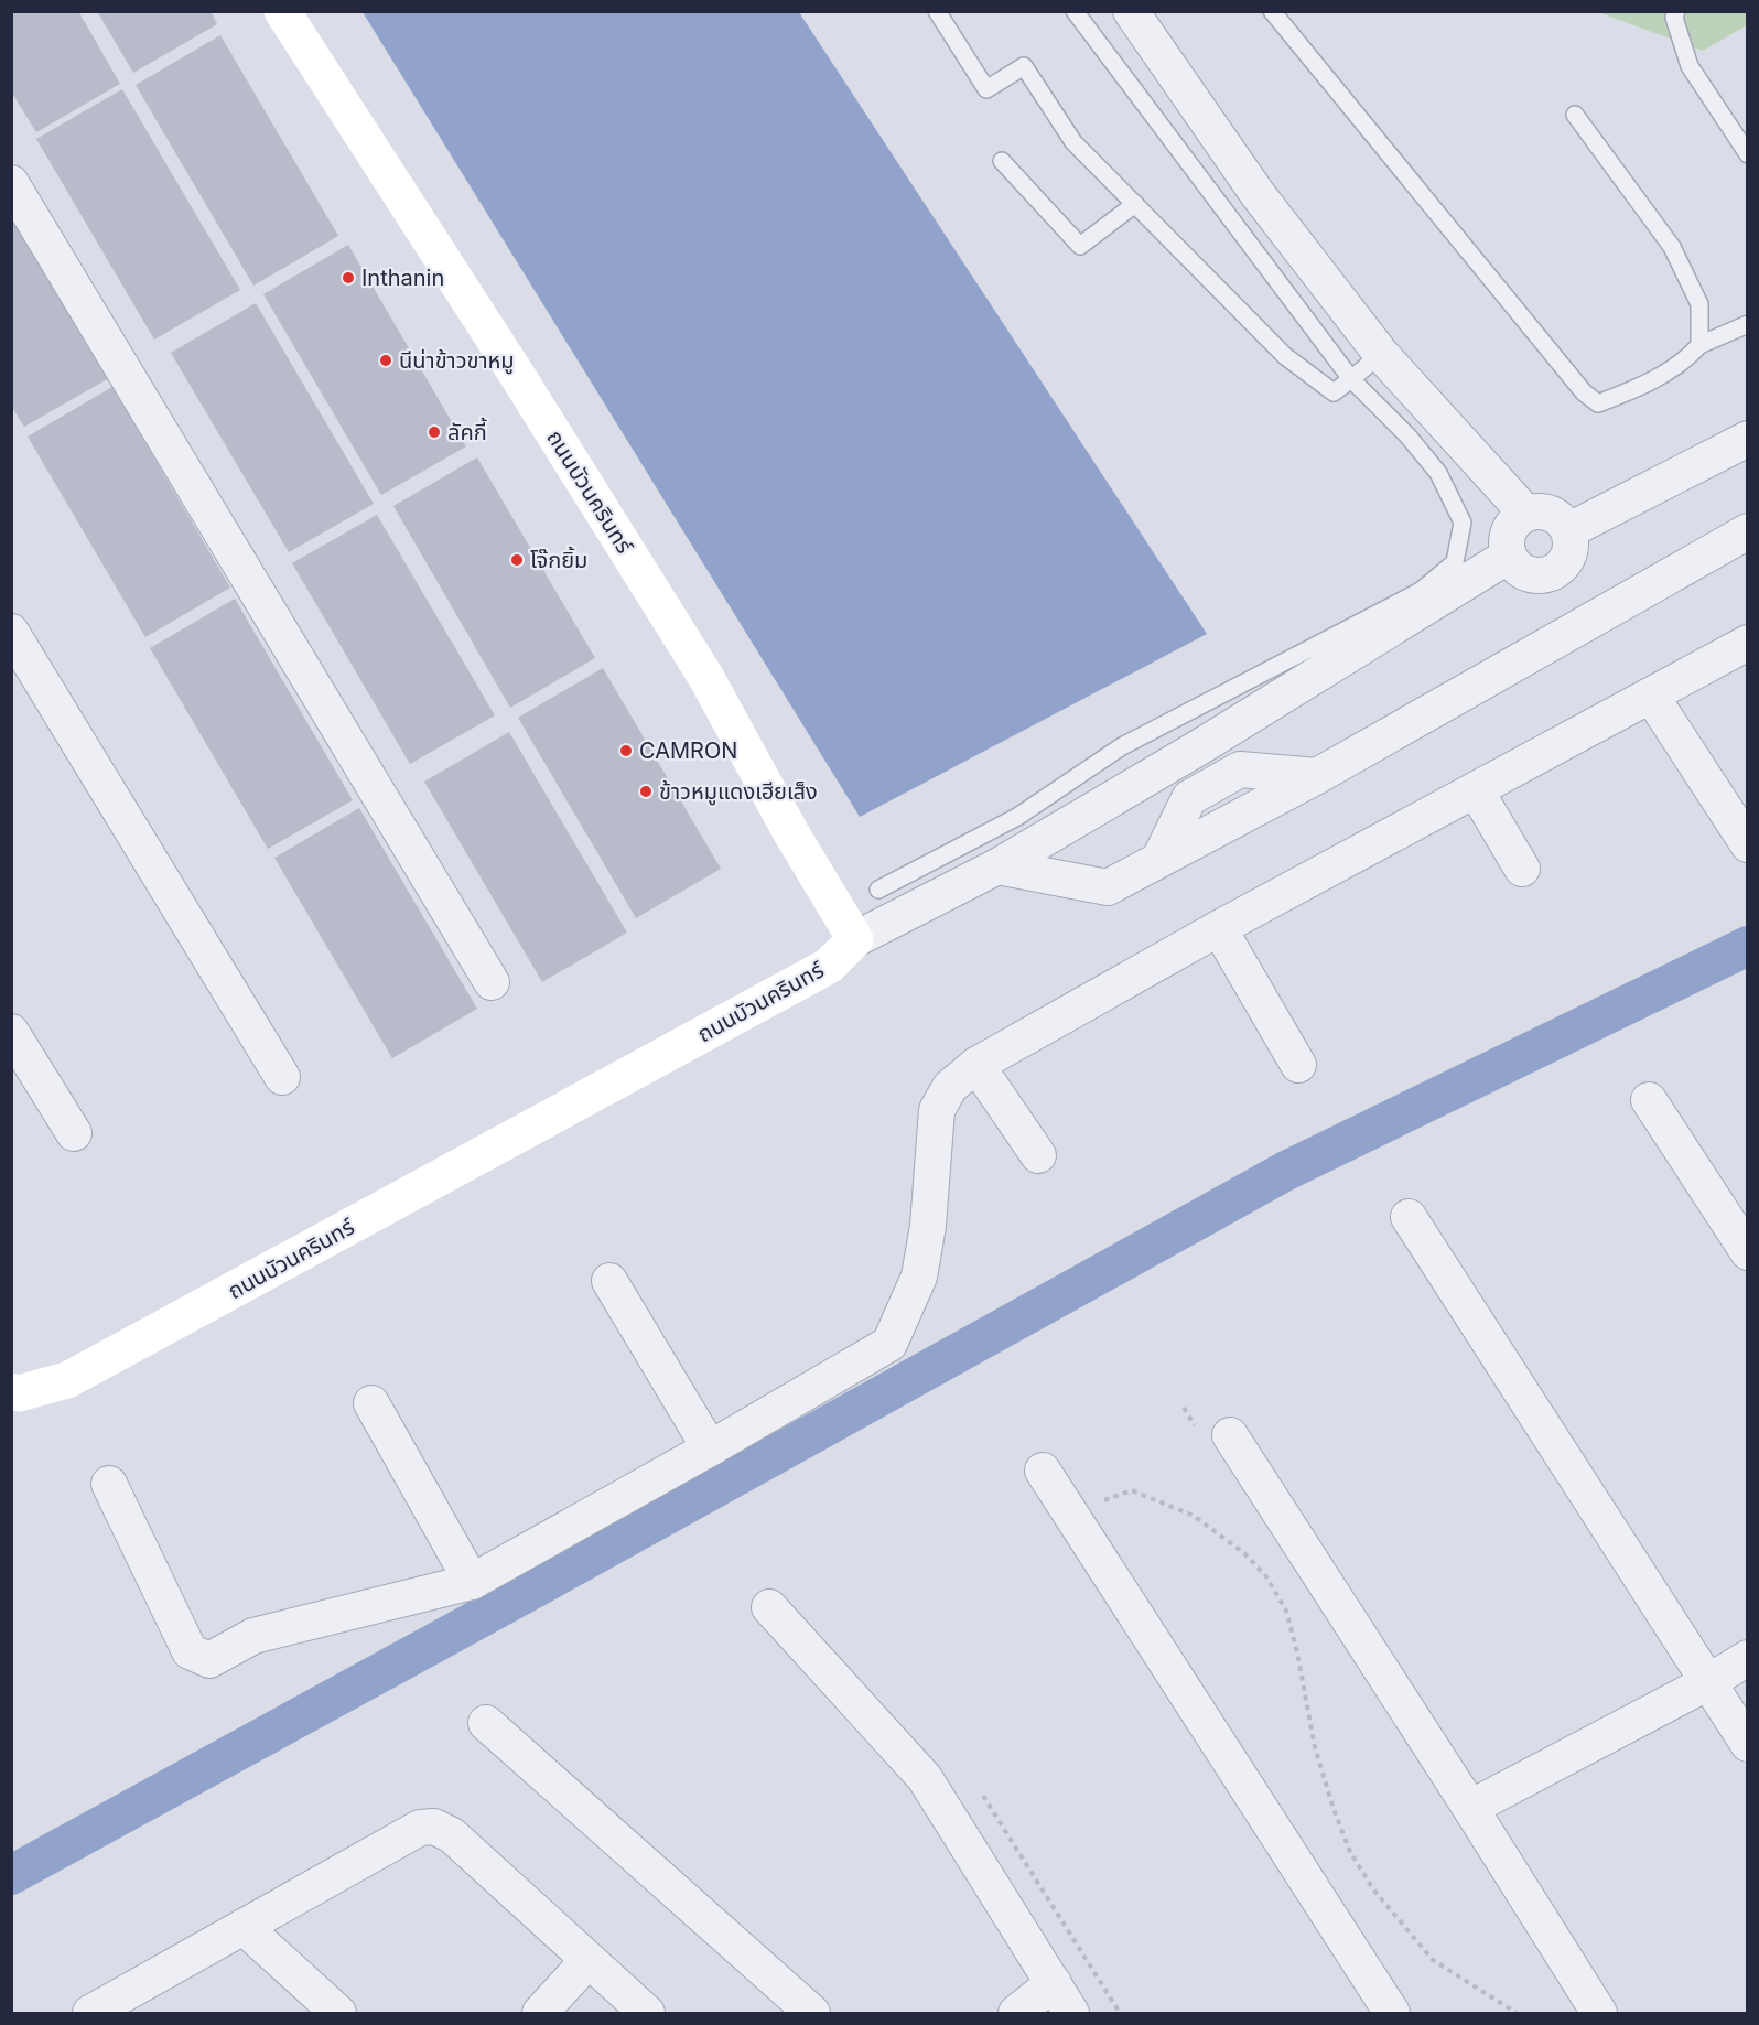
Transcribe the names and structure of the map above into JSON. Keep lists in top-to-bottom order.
{
  "streets": {
    "street": ["ถนนบัวนครินทร์"]
  },
  "places": [
    "Inthanin",
    "นีน่าข้าวขาหมู",
    "ลัคกี้",
    "โจ๊กยิ้ม",
    "CAMRON",
    "ข้าวหมูแดงเฮียเส็ง"
  ]
}
